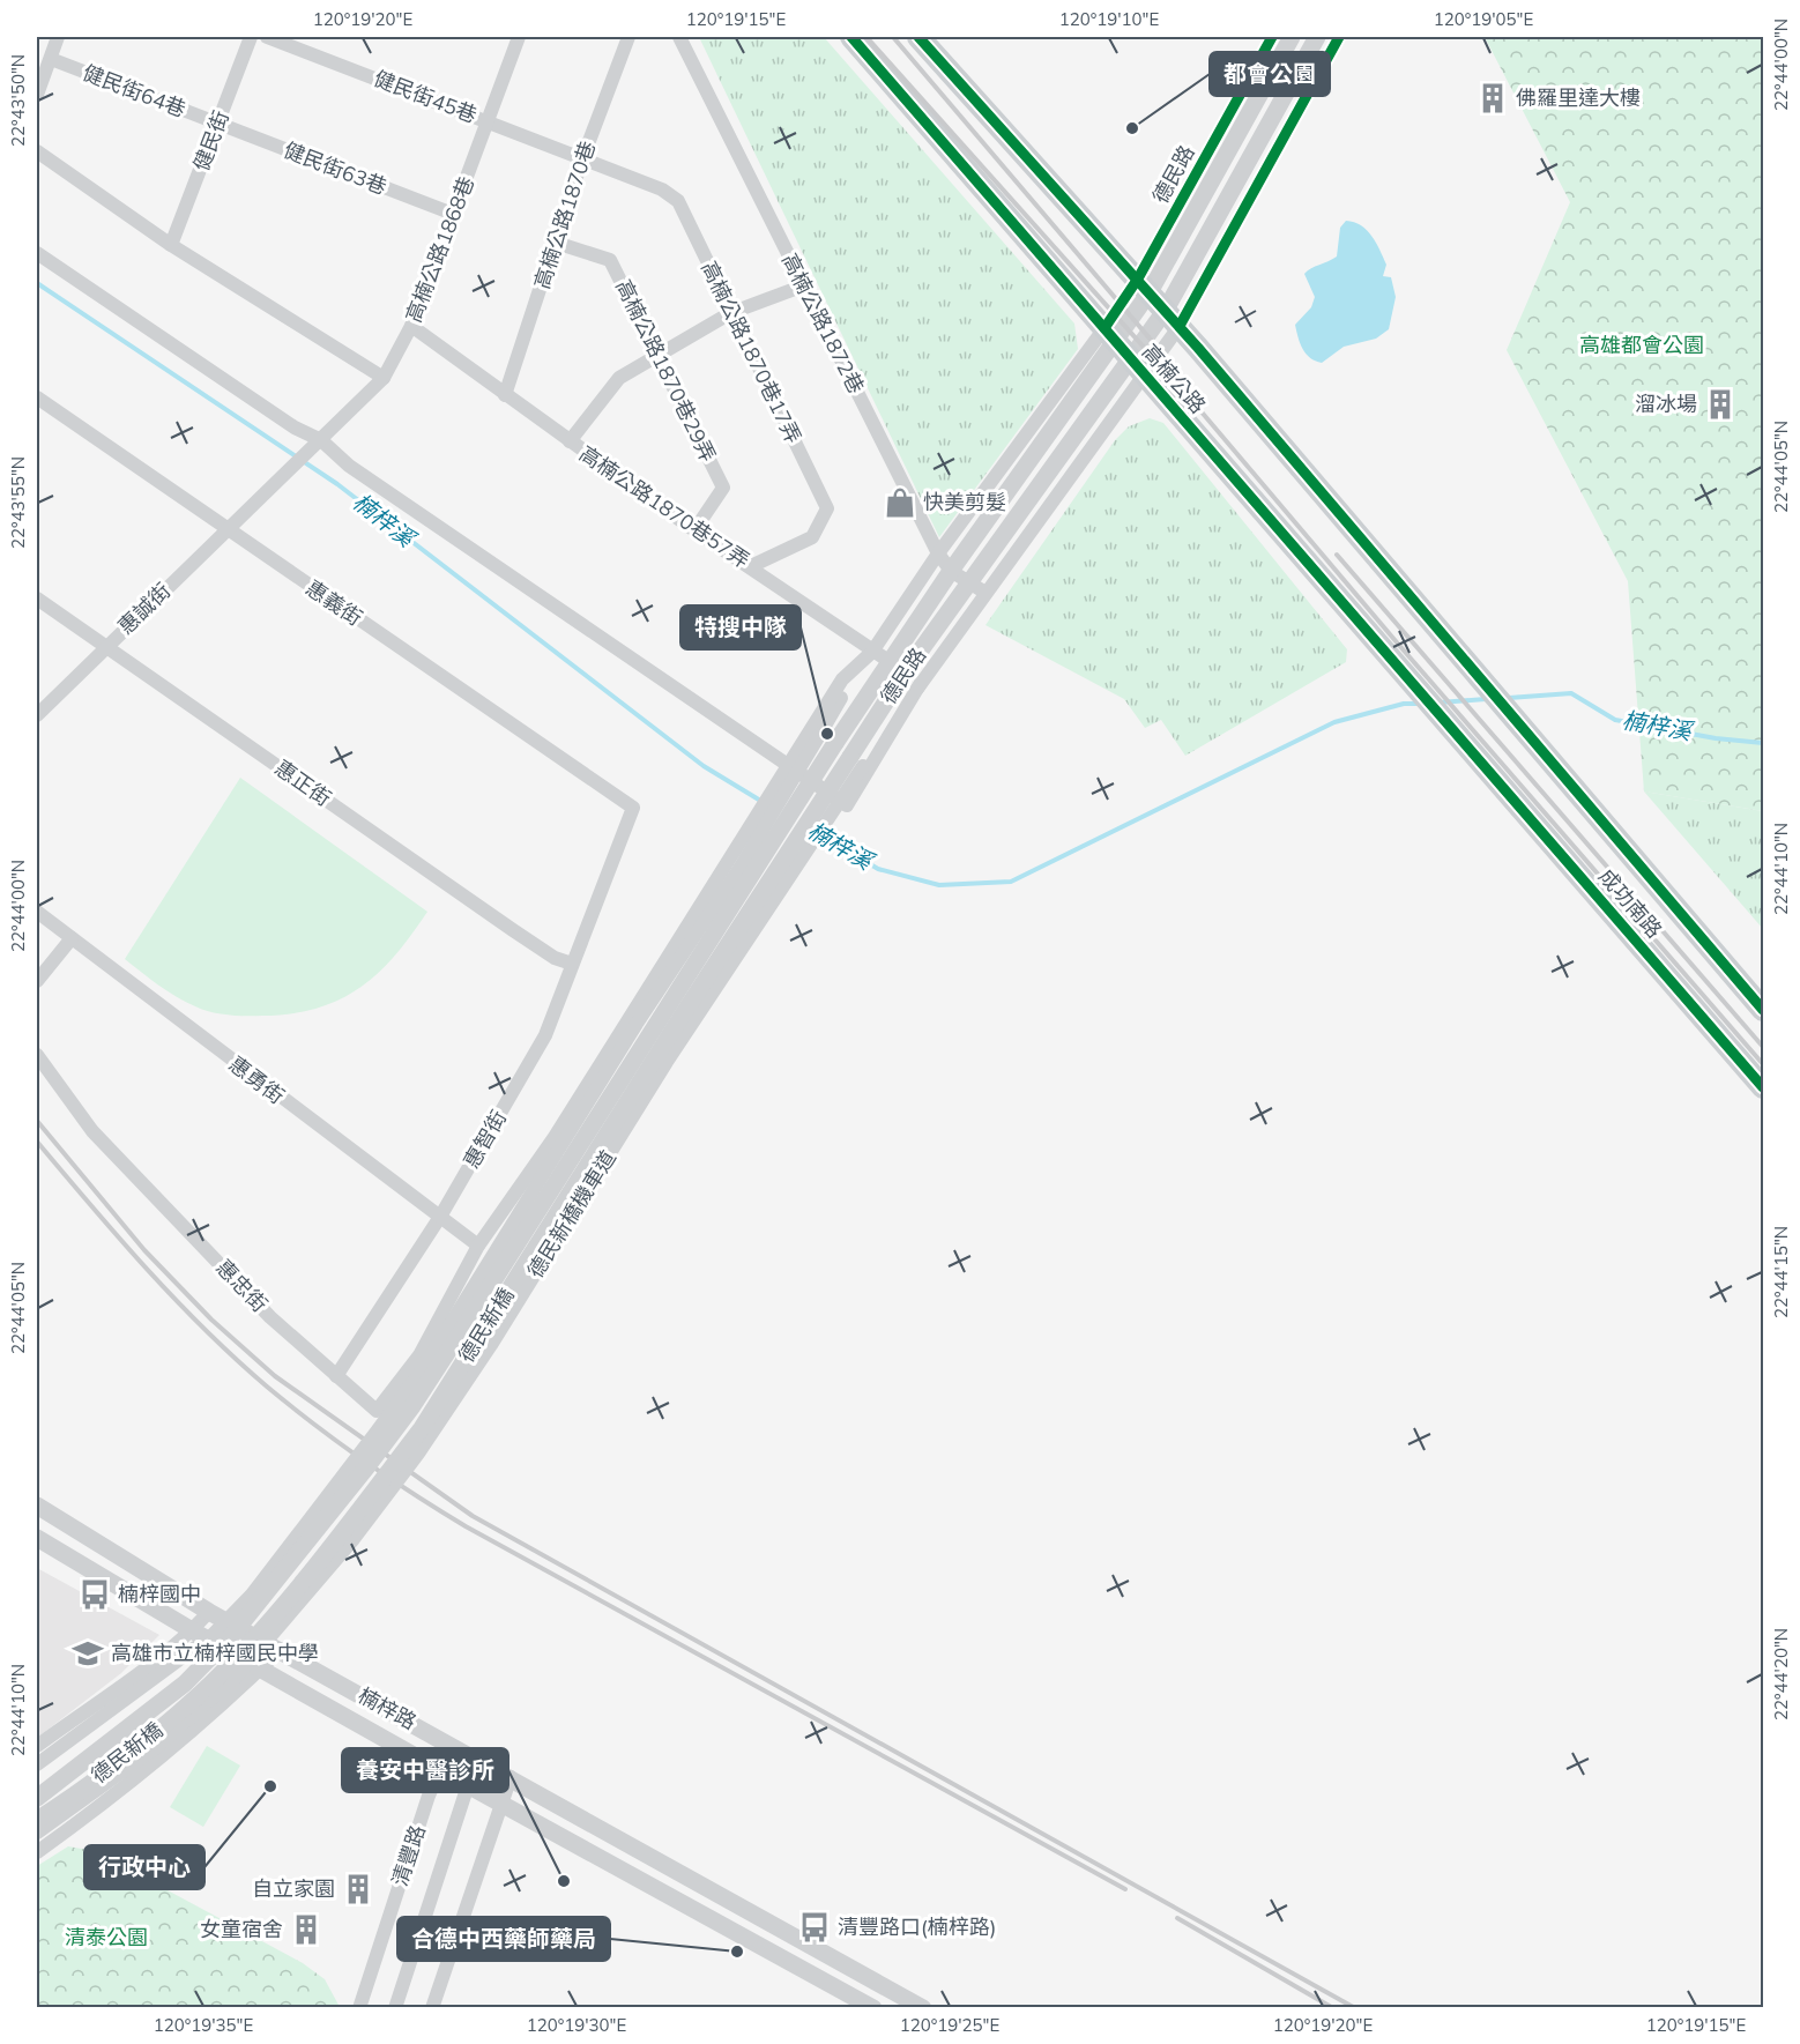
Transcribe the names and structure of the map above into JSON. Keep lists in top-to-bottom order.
{
  "streets": {
    "main road": ["高楠公路", "成功南路"],
    "street": [
      "健民街64巷",
      "健民街45巷",
      "健民街",
      "健民街63巷",
      "德民路",
      "高楠公路1870巷",
      "高楠公路1868巷",
      "高楠公路1872巷",
      "高楠公路1870巷17弄",
      "高楠公路1870巷29弄",
      "高楠公路1870巷57弄",
      "惠義街",
      "惠誠街",
      "惠正街",
      "惠勇街",
      "惠智街",
      "德民新橋機車道",
      "惠忠街",
      "德民新橋",
      "楠梓路",
      "清豐路"
    ]
  },
  "crossings": [
    ["健民街64巷", "健民街"],
    ["健民街64巷", "健民街63巷"],
    ["健民街45巷", "高楠公路1870巷"],
    ["健民街45巷", "高楠公路1868巷"],
    ["健民街45巷", "高楠公路1870巷17弄"],
    ["健民街", "健民街63巷"],
    ["健民街63巷", "高楠公路1868巷"],
    ["德民路", "高楠公路1872巷"],
    ["德民路", "高楠公路"],
    ["德民路", "高楠公路1870巷57弄"],
    ["德民路", "德民新橋機車道"],
    ["德民路", "德民新橋"],
    ["高楠公路1870巷", "高楠公路1870巷17弄"],
    ["高楠公路1870巷", "高楠公路1870巷29弄"],
    ["高楠公路1870巷", "高楠公路1870巷57弄"],
    ["高楠公路1868巷", "高楠公路1870巷57弄"],
    ["高楠公路1868巷", "惠誠街"],
    ["高楠公路1870巷17弄", "高楠公路1870巷57弄"],
    ["高楠公路1870巷29弄", "高楠公路1870巷57弄"],
    ["高楠公路", "成功南路"],
    ["高楠公路1870巷57弄", "德民新橋機車道"],
    ["惠義街", "惠誠街"],
    ["惠義街", "惠智街"],
    ["惠誠街", "惠正街"],
    ["惠正街", "惠智街"],
    ["惠勇街", "惠智街"],
    ["惠勇街", "惠忠街"],
    ["惠智街", "惠忠街"],
    ["德民新橋機車道", "德民新橋"],
    ["楠梓路", "清豐路"]
  ],
  "water": ["楠梓溪"],
  "parks": ["高雄都會公園", "清泰公園"],
  "places": {
    "building": [
      "佛羅里達大樓",
      "溜冰場",
      "自立家園",
      "女童宿舍"
    ],
    "other": [
      "都會公園",
      "特搜中隊",
      "行政中心",
      "養安中醫診所",
      "合德中西藥師藥局"
    ],
    "shop": ["快美剪髮"],
    "bus stop": ["楠梓國中", "清豐路口(楠梓路)"],
    "school or university": ["高雄市立楠梓國民中學"]
  },
  "coordinates": [
    "120°19'20\"E",
    "120°19'15\"E",
    "120°19'10\"E",
    "120°19'05\"E",
    "22°44'00\"N",
    "22°43'50\"N",
    "22°44'05\"N",
    "22°43'55\"N",
    "22°44'10\"N",
    "22°44'15\"N",
    "22°44'20\"N",
    "120°19'35\"E",
    "120°19'30\"E",
    "120°19'25\"E"
  ]
}
